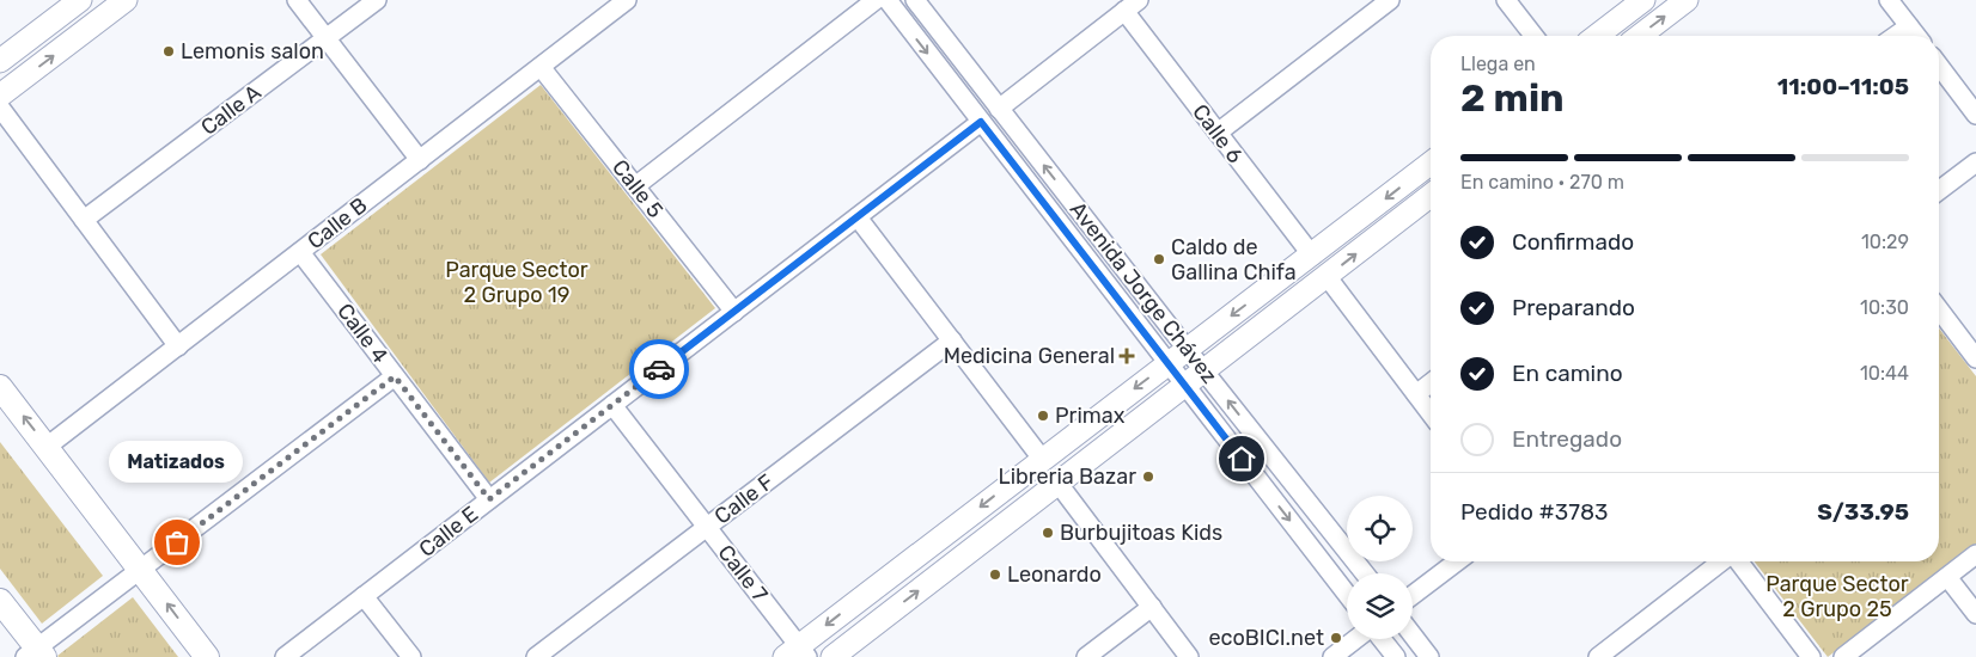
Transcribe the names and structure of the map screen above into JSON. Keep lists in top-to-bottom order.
{
  "streets": {
    "street": [
      "Calle A",
      "Calle 6",
      "Calle 5",
      "Calle B",
      "Avenida Jorge Chávez",
      "Calle 4",
      "Calle F",
      "Calle E",
      "Calle 7"
    ]
  },
  "crossings": [
    ["Calle 5", "Calle B"],
    ["Calle 5", "Calle E"],
    ["Calle B", "Calle 4"],
    ["Avenida Jorge Chávez", "Calle E"],
    ["Calle 4", "Calle E"],
    ["Calle F", "Calle 7"],
    ["Calle E", "Calle 7"]
  ],
  "parks": ["Parque Sector 2 Grupo 19", "Parque Sector 2 Grupo 25"],
  "places": {
    "other": [
      "Lemonis salon",
      "Caldo de Gallina Chifa",
      "Primax",
      "Libreria Bazar",
      "Burbujitoas Kids",
      "Matizados",
      "Leonardo",
      "ecoBICI.net"
    ],
    "health": ["Medicina General"]
  },
  "page": {
    "heading": ["2 min", "Llega en", "11:00–11:05"],
    "panel": ["Pedido #3783", "S/33.95"],
    "bar": "En camino · 270 m",
    "list": [
      ["Confirmado", "10:29"],
      ["Preparando", "10:30"],
      ["En camino", "10:44"],
      "Entregado"
    ],
    "bubble": "Matizados"
  }
}
